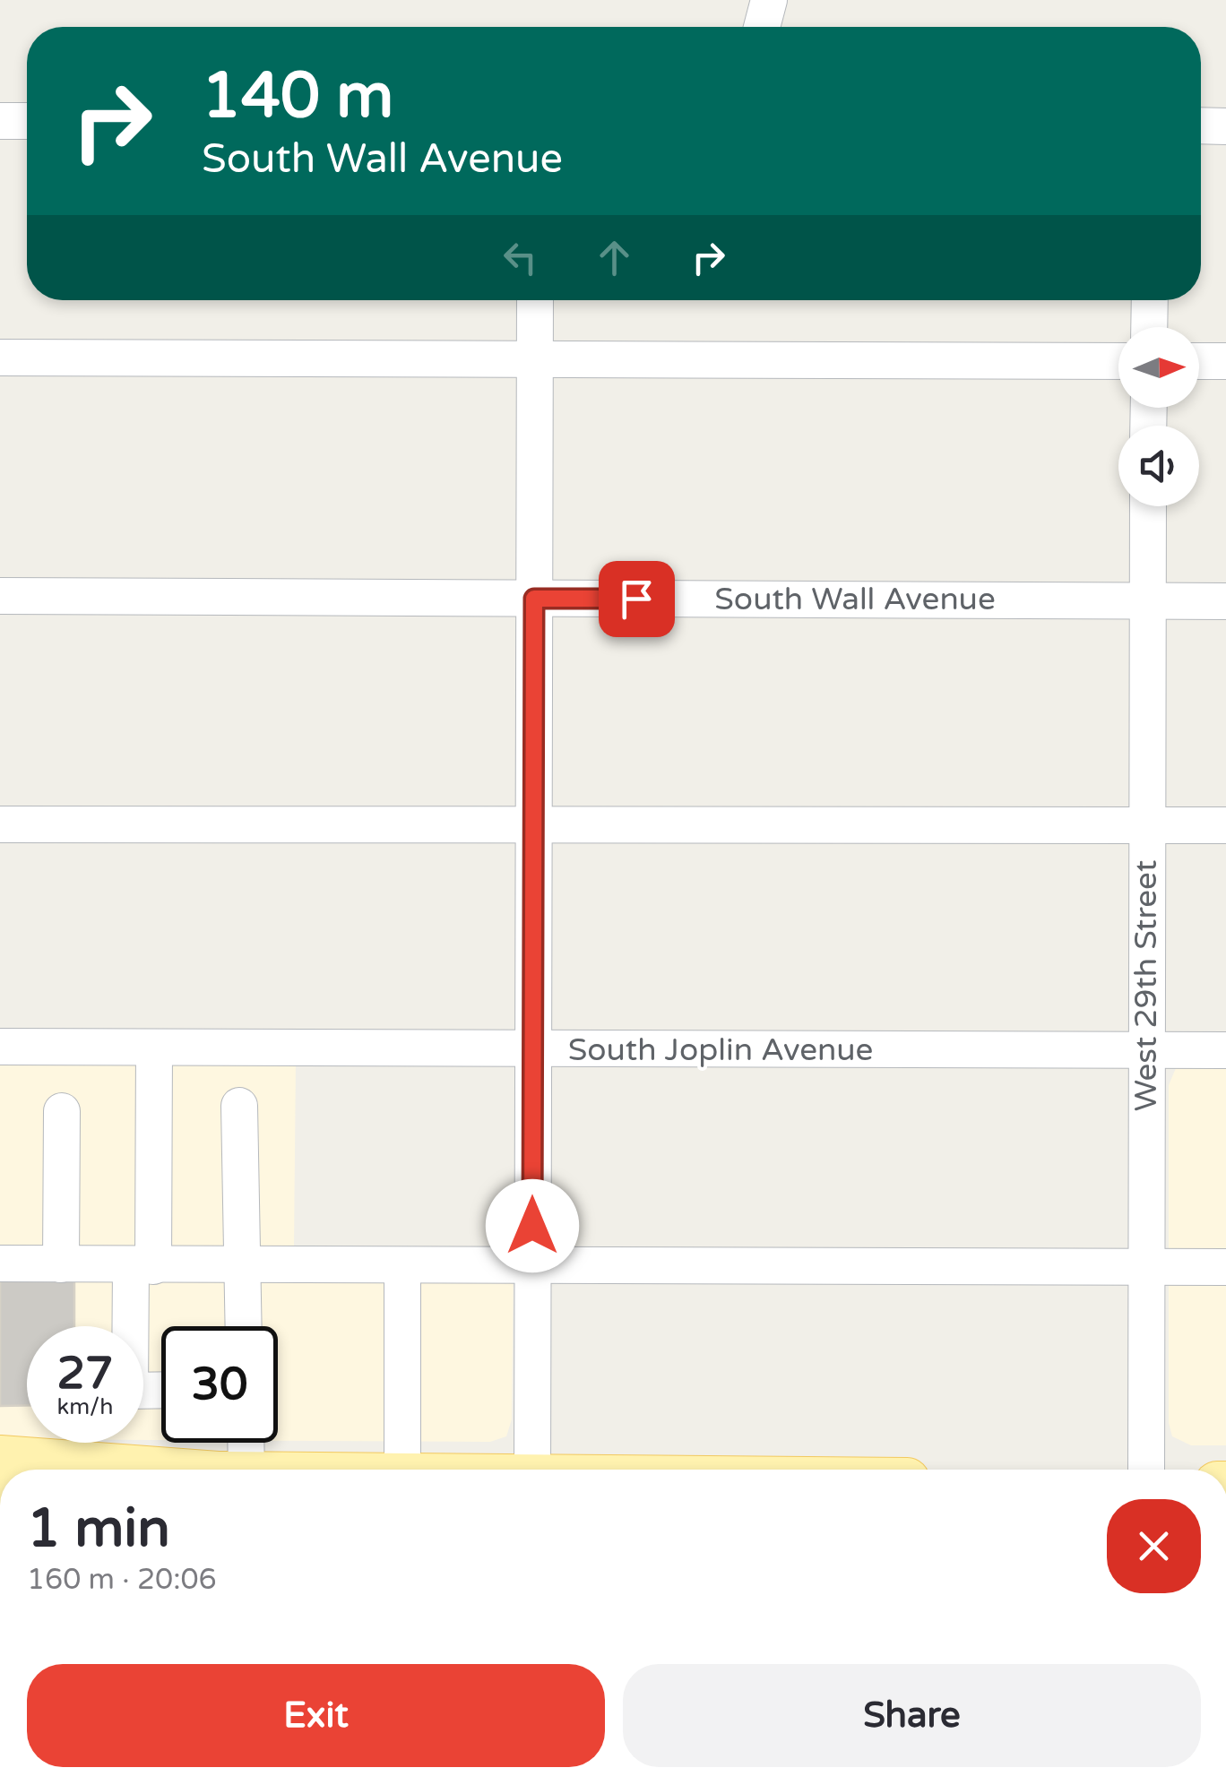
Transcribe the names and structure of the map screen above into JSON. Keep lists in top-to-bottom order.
{
  "streets": {
    "street": ["South Wall Avenue", "West 29th Street", "South Joplin Avenue"]
  },
  "crossings": [
    ["South Wall Avenue", "West 29th Street"],
    ["West 29th Street", "South Joplin Avenue"]
  ],
  "north": "right",
  "page": {
    "turn": ["140 m", "South Wall Avenue"],
    "speed": "27 km/h",
    "limit": "30",
    "heading": ["1 min", "160 m · 20:06"],
    "buttons": ["Exit", "Share"]
  }
}
